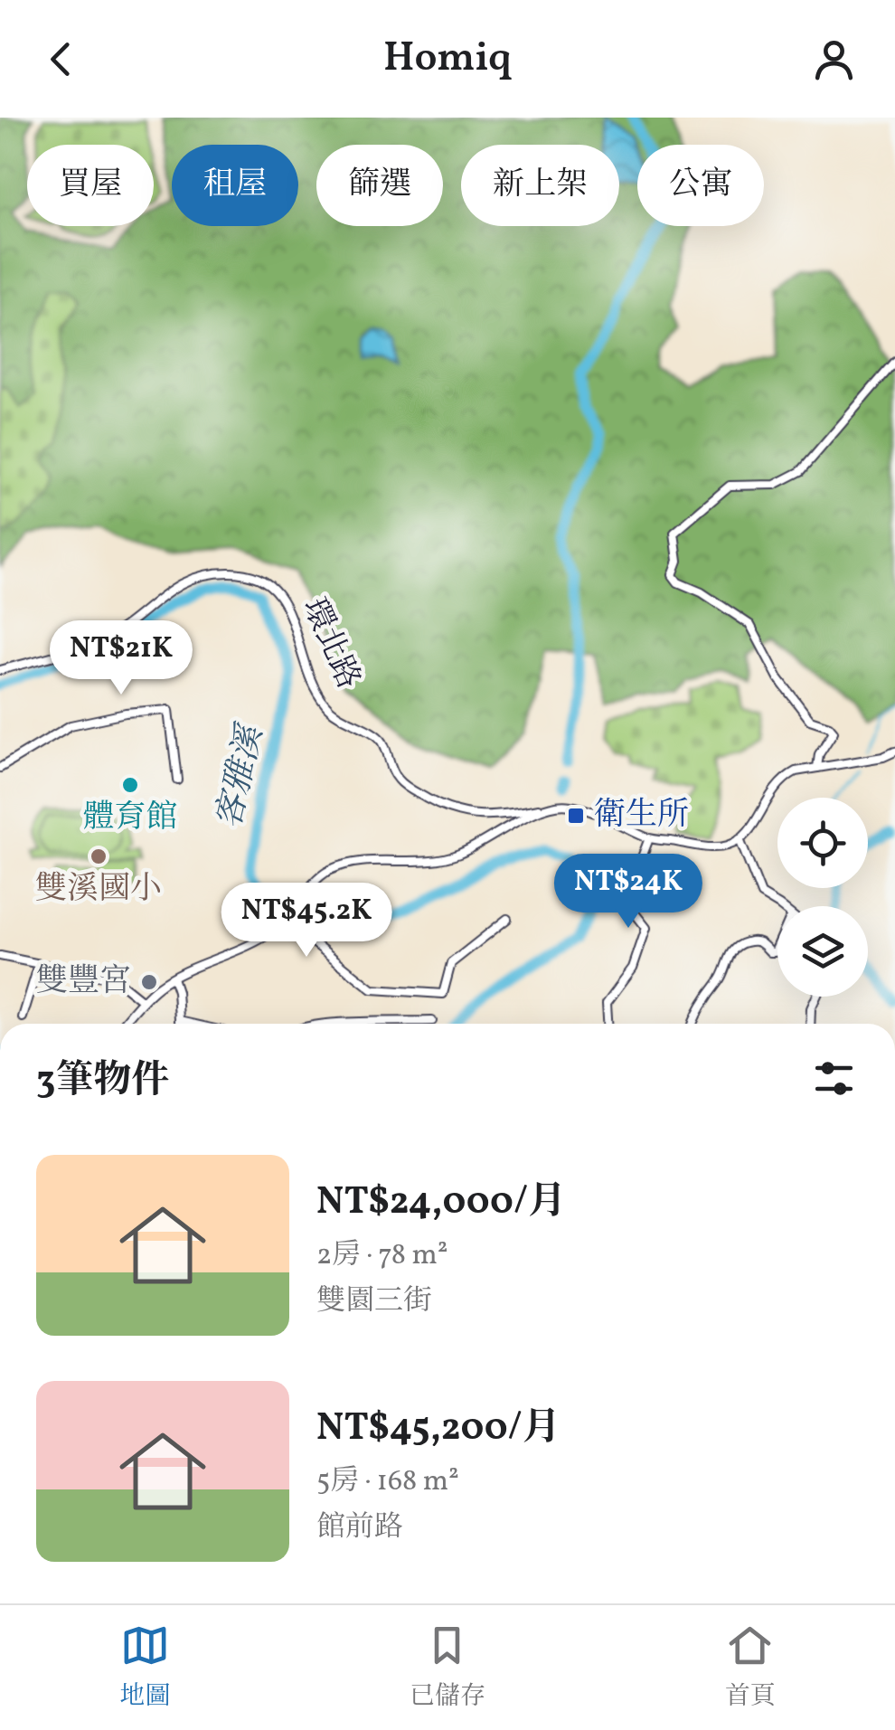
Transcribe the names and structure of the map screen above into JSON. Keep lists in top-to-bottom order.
{
  "streets": {
    "street": ["環北路"]
  },
  "water": ["客雅溪"],
  "places": {
    "other": ["體育館", "雙溪國小", "雙豐宮"],
    "transit": ["衛生所"]
  },
  "page": {
    "header": "Homiq",
    "chip": [
      "買屋",
      "租屋",
      "篩選",
      "新上架",
      "公寓"
    ],
    "price": ["NT$21K", "NT$24K", "NT$45.2K"],
    "heading": "3筆物件",
    "list": [
      {
        "name": "NT$24,000/月",
        "note": "2房 · 78 m² · 雙園三街"
      },
      {
        "name": "NT$45,200/月",
        "note": "5房 · 168 m² · 館前路"
      }
    ],
    "tabs": ["地圖", "已儲存", "首頁"]
  }
}
